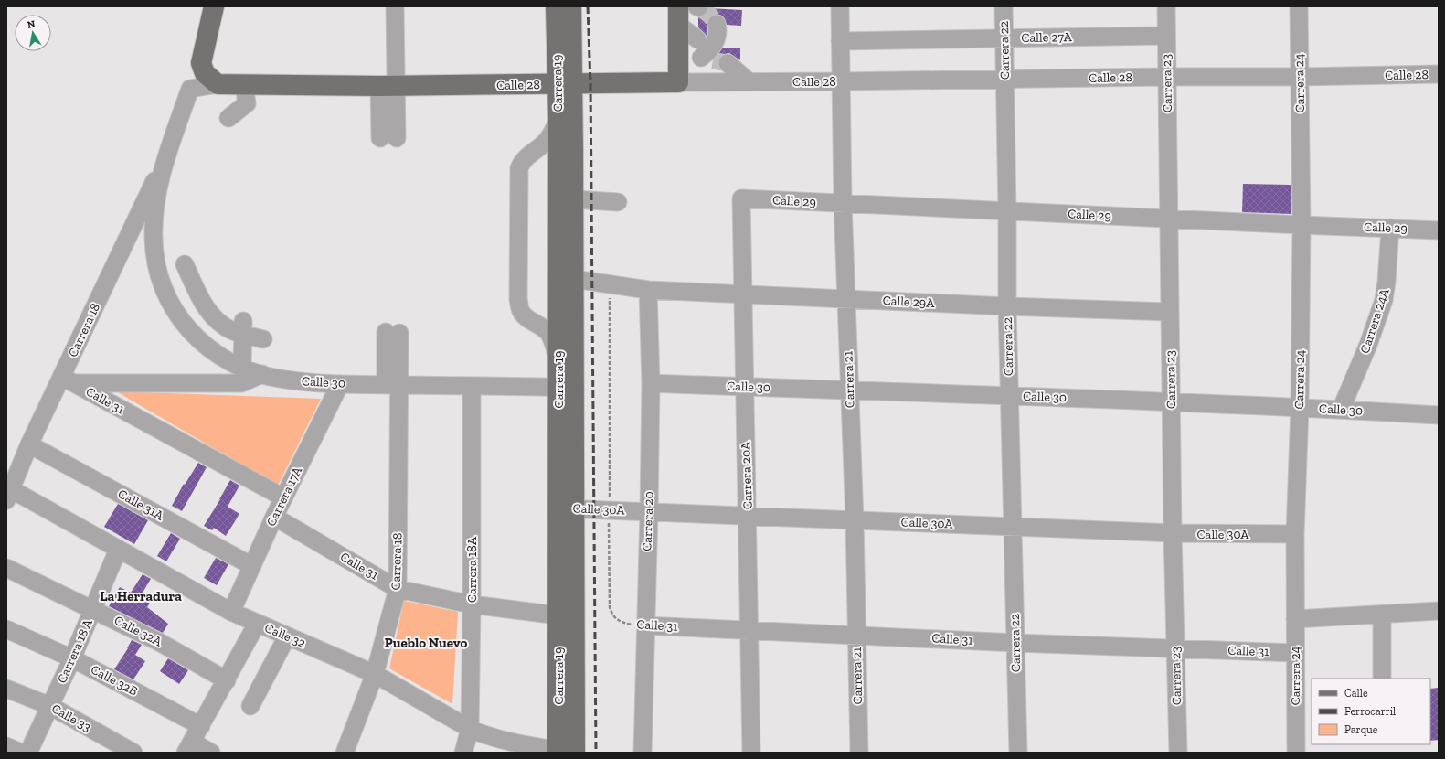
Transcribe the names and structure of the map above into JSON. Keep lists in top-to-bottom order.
{
  "streets": {
    "main road": ["Calle 28", "Carrera 19"],
    "street": [
      "Calle 27A",
      "Carrera 22",
      "Carrera 23",
      "Carrera 24",
      "Calle 29",
      "Calle 29A",
      "Carrera 24A",
      "Carrera 18",
      "Carrera 21",
      "Calle 30",
      "Calle 31",
      "Carrera 20A",
      "Carrera 17A",
      "Calle 31A",
      "Calle 30A",
      "Carrera 20",
      "Carrera 18A",
      "Calle 32A",
      "Calle 32",
      "Carrera 18 A",
      "Calle 32B",
      "Calle 33"
    ]
  },
  "crossings": [
    ["Calle 27A", "Carrera 22"],
    ["Calle 27A", "Carrera 23"],
    ["Calle 27A", "Carrera 21"],
    ["Carrera 22", "Calle 28"],
    ["Carrera 22", "Calle 29"],
    ["Carrera 22", "Calle 29A"],
    ["Carrera 22", "Calle 30"],
    ["Carrera 22", "Calle 31"],
    ["Carrera 22", "Calle 30A"],
    ["Calle 28", "Carrera 19"],
    ["Calle 28", "Carrera 23"],
    ["Calle 28", "Carrera 24"],
    ["Calle 28", "Carrera 21"],
    ["Carrera 19", "Calle 29A"],
    ["Carrera 19", "Calle 30"],
    ["Carrera 19", "Calle 31"],
    ["Carrera 19", "Calle 30A"],
    ["Carrera 19", "Calle 32"],
    ["Carrera 23", "Calle 29"],
    ["Carrera 23", "Calle 29A"],
    ["Carrera 23", "Calle 30"],
    ["Carrera 23", "Calle 31"],
    ["Carrera 23", "Calle 30A"],
    ["Carrera 24", "Calle 29"],
    ["Carrera 24", "Calle 30"],
    ["Carrera 24", "Calle 31"],
    ["Carrera 24", "Calle 30A"],
    ["Calle 29", "Carrera 24A"],
    ["Calle 29", "Carrera 21"],
    ["Calle 29", "Carrera 20A"],
    ["Calle 29A", "Carrera 21"],
    ["Calle 29A", "Carrera 20A"],
    ["Calle 29A", "Carrera 20"],
    ["Carrera 24A", "Calle 30"],
    ["Carrera 18", "Calle 30"],
    ["Carrera 18", "Calle 31"],
    ["Carrera 18", "Calle 31A"],
    ["Carrera 18", "Calle 32"],
    ["Carrera 21", "Calle 30"],
    ["Carrera 21", "Calle 31"],
    ["Carrera 21", "Calle 30A"],
    ["Calle 30", "Carrera 20A"],
    ["Calle 30", "Carrera 17A"],
    ["Calle 30", "Carrera 20"],
    ["Calle 30", "Carrera 18A"],
    ["Calle 31", "Carrera 20A"],
    ["Calle 31", "Carrera 17A"],
    ["Calle 31", "Calle 30A"],
    ["Calle 31", "Carrera 20"],
    ["Calle 31", "Carrera 18A"],
    ["Carrera 20A", "Calle 30A"],
    ["Carrera 17A", "Calle 31A"],
    ["Carrera 17A", "Calle 32"],
    ["Calle 30A", "Carrera 20"],
    ["Carrera 18A", "Calle 32"],
    ["Calle 32A", "Carrera 18 A"],
    ["Calle 32", "Carrera 18 A"],
    ["Carrera 18 A", "Calle 32B"],
    ["Carrera 18 A", "Calle 33"]
  ],
  "districts": ["La Herradura", "Pueblo Nuevo"],
  "legend": ["Calle", "Ferrocarril", "Parque"],
  "north": "top"
}
